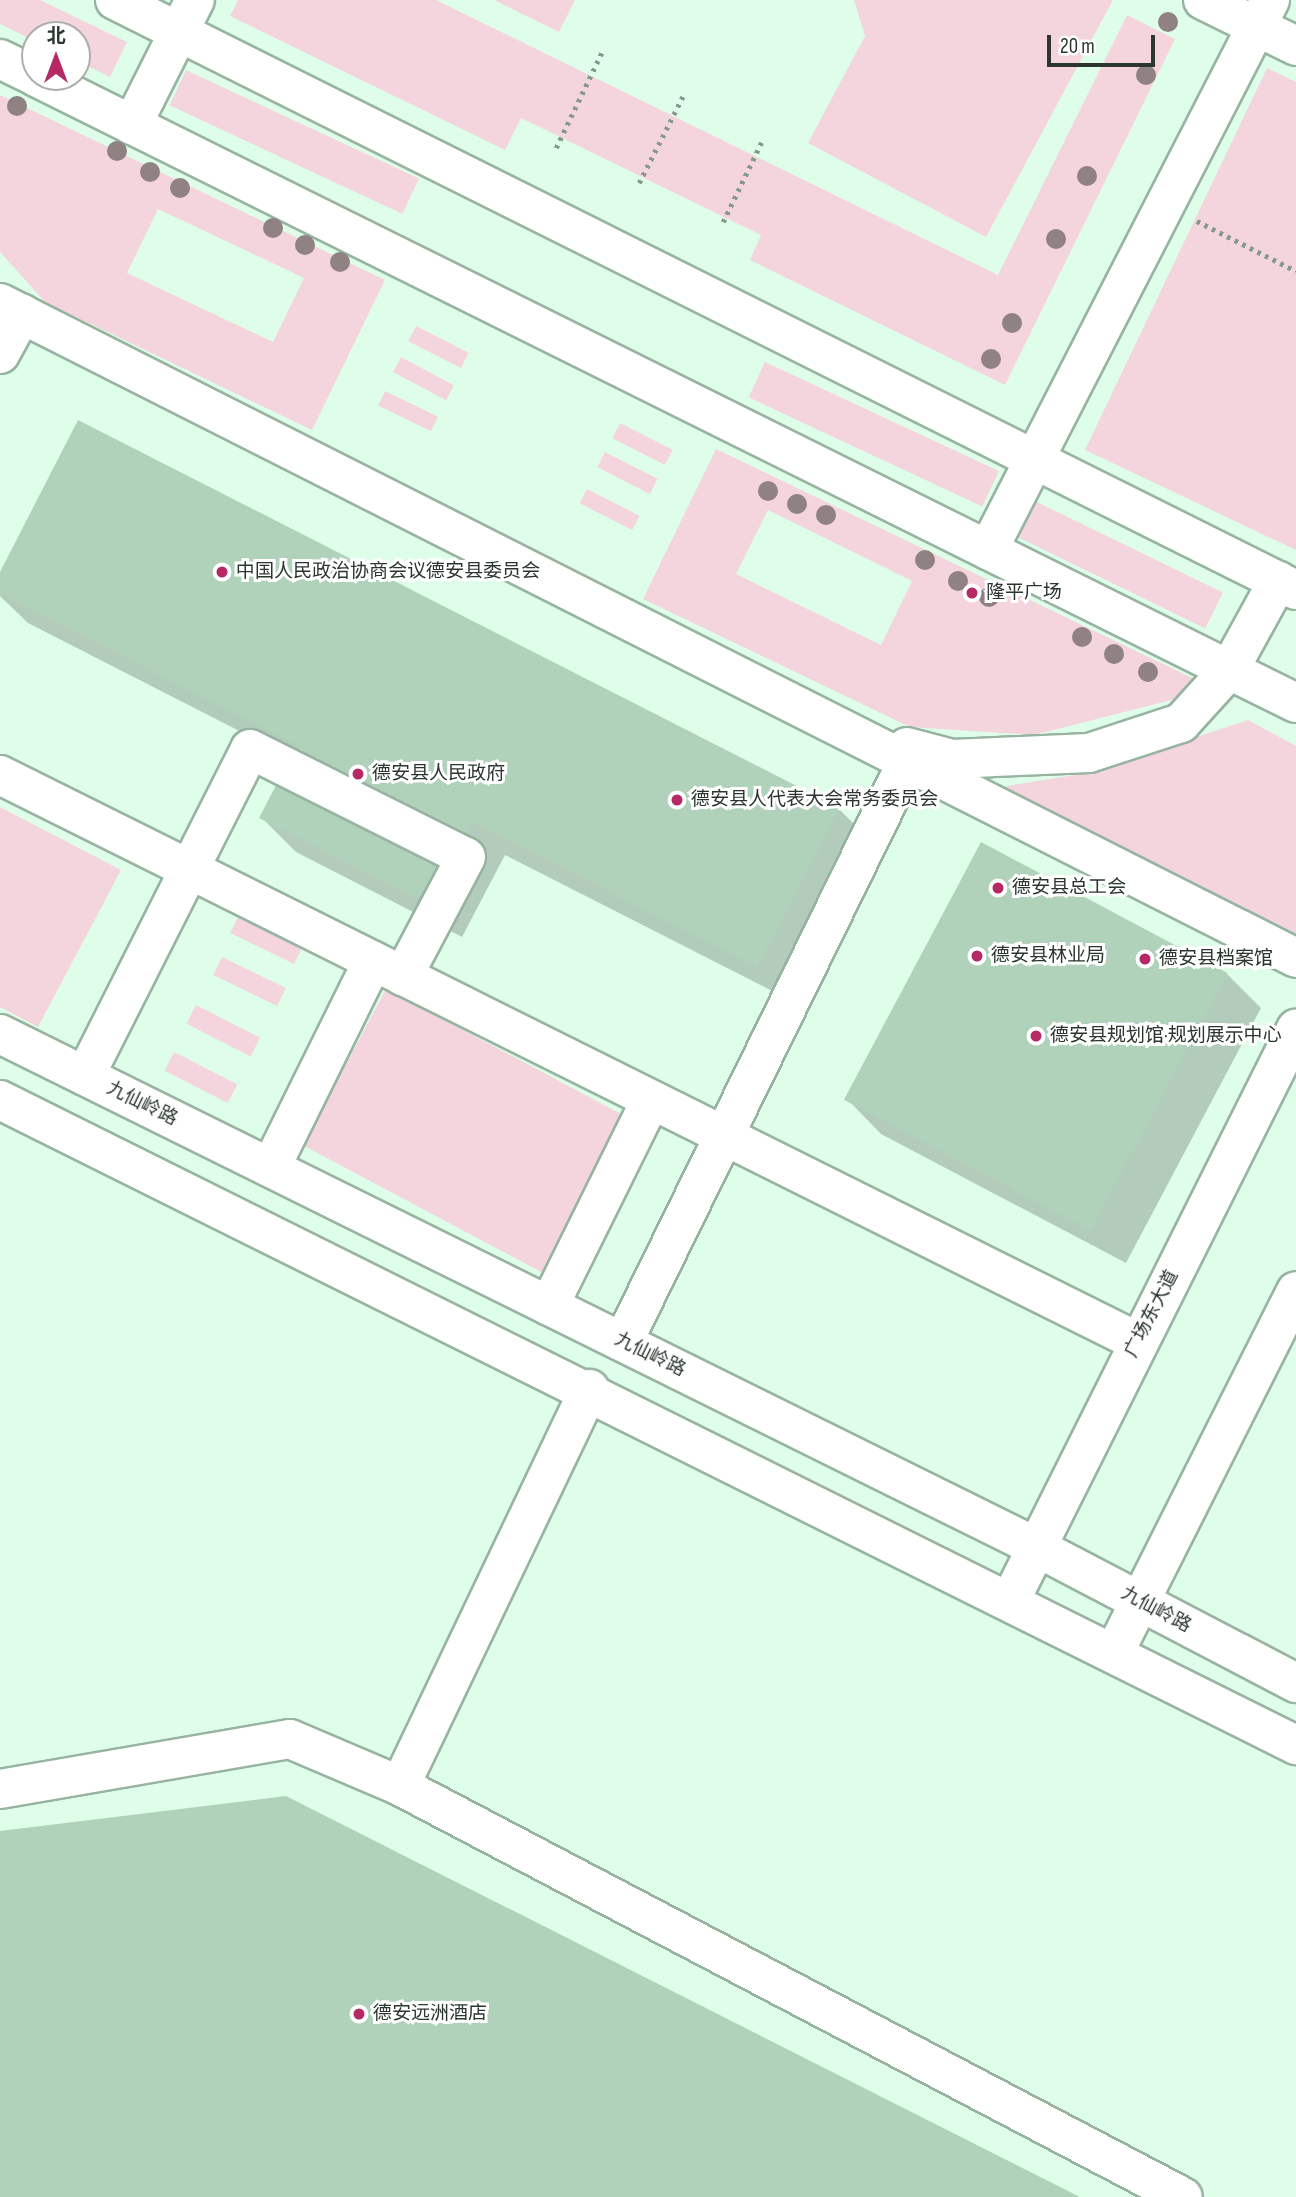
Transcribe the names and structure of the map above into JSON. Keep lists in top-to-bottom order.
{
  "streets": {
    "street": ["九仙岭路", "广场东大道"]
  },
  "crossings": [
    ["九仙岭路", "广场东大道"]
  ],
  "places": [
    "中国人民政治协商会议德安县委员会",
    "隆平广场",
    "德安县人民政府",
    "德安县人代表大会常务委员会",
    "德安县总工会",
    "德安县林业局",
    "德安县档案馆",
    "德安县规划馆·规划展示中心",
    "德安远洲酒店"
  ],
  "scale_bar": "20 m",
  "north": "top"
}
